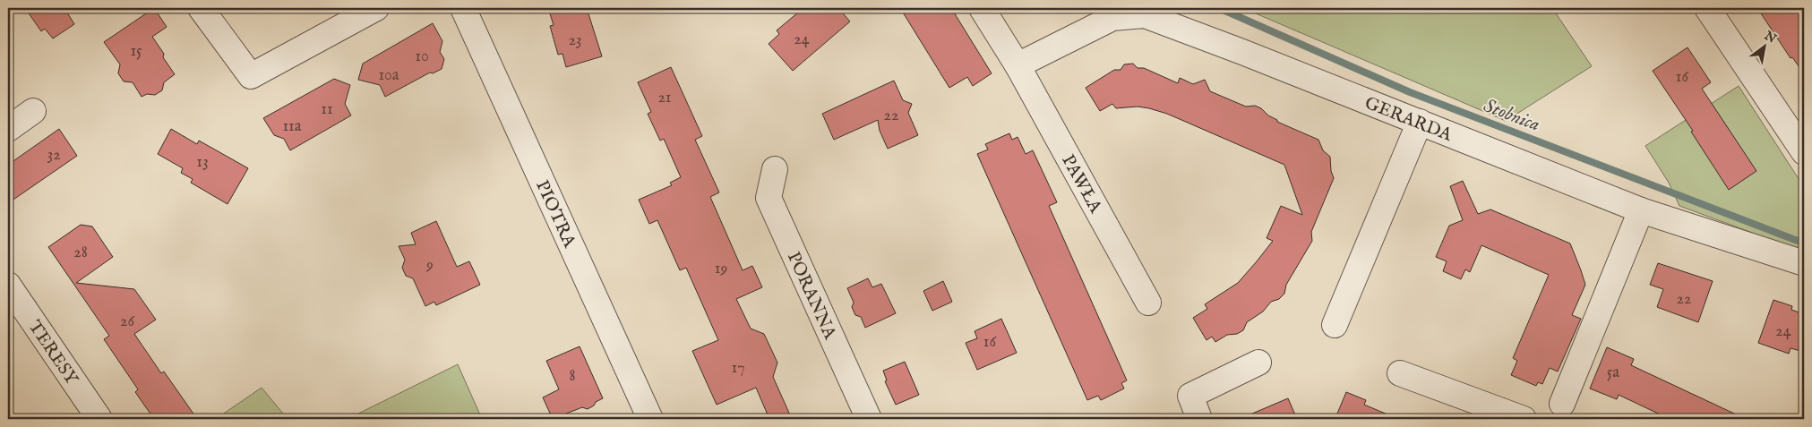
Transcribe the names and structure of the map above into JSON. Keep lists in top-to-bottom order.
{
  "streets": {
    "street": [
      "GERARDA",
      "PAWŁA",
      "PIOTRA",
      "PORANNA",
      "TERESY"
    ]
  },
  "crossings": [
    ["GERARDA", "PAWŁA"]
  ],
  "water": ["Stobnica"],
  "house_numbers": [
    "24",
    "23",
    "15",
    "10",
    "10a",
    "16",
    "21",
    "11",
    "22",
    "11a",
    "32",
    "13",
    "28",
    "9",
    "19",
    "22",
    "26",
    "24",
    "16",
    "17",
    "5a",
    "8"
  ],
  "north": "top right"
}
